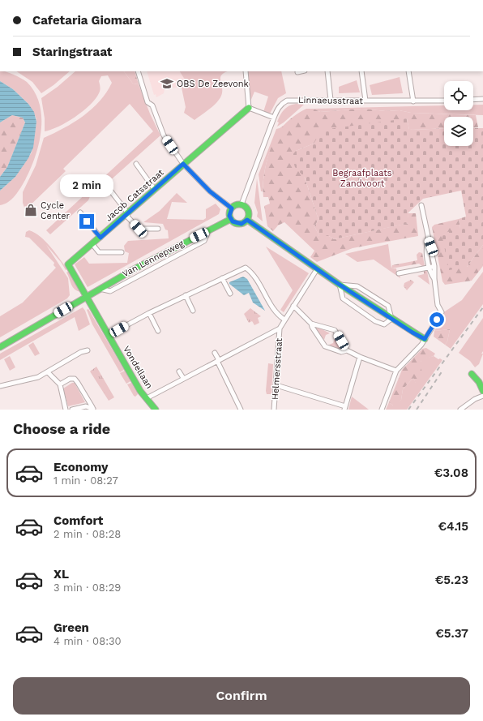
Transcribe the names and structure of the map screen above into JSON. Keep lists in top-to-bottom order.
{
  "streets": {
    "main road": ["Jacob Catsstraat", "Van Lennepweg", "Vondellaan"],
    "street": ["Linnaeusstraat", "Helmersstraat"]
  },
  "crossings": [
    ["Linnaeusstraat", "Van Lennepweg"],
    ["Jacob Catsstraat", "Vondellaan"],
    ["Van Lennepweg", "Vondellaan"]
  ],
  "parks": ["Begraafplaats Zandvoort"],
  "places": {
    "school or university": ["OBS De Zeevonk"],
    "shop": ["Cycle Center"]
  },
  "page": {
    "banner": ["Cafetaria Giomara", "Staringstraat"],
    "bubble": "2 min",
    "heading": "Choose a ride",
    "list": [
      {
        "name": "Economy",
        "note": "1 min · 08:27",
        "value": "€3.08"
      },
      {
        "name": "Comfort",
        "note": "2 min · 08:28",
        "value": "€4.15"
      },
      {
        "name": "XL",
        "note": "3 min · 08:29",
        "value": "€5.23"
      },
      {
        "name": "Green",
        "note": "4 min · 08:30",
        "value": "€5.37"
      }
    ],
    "buttons": "Confirm"
  }
}
